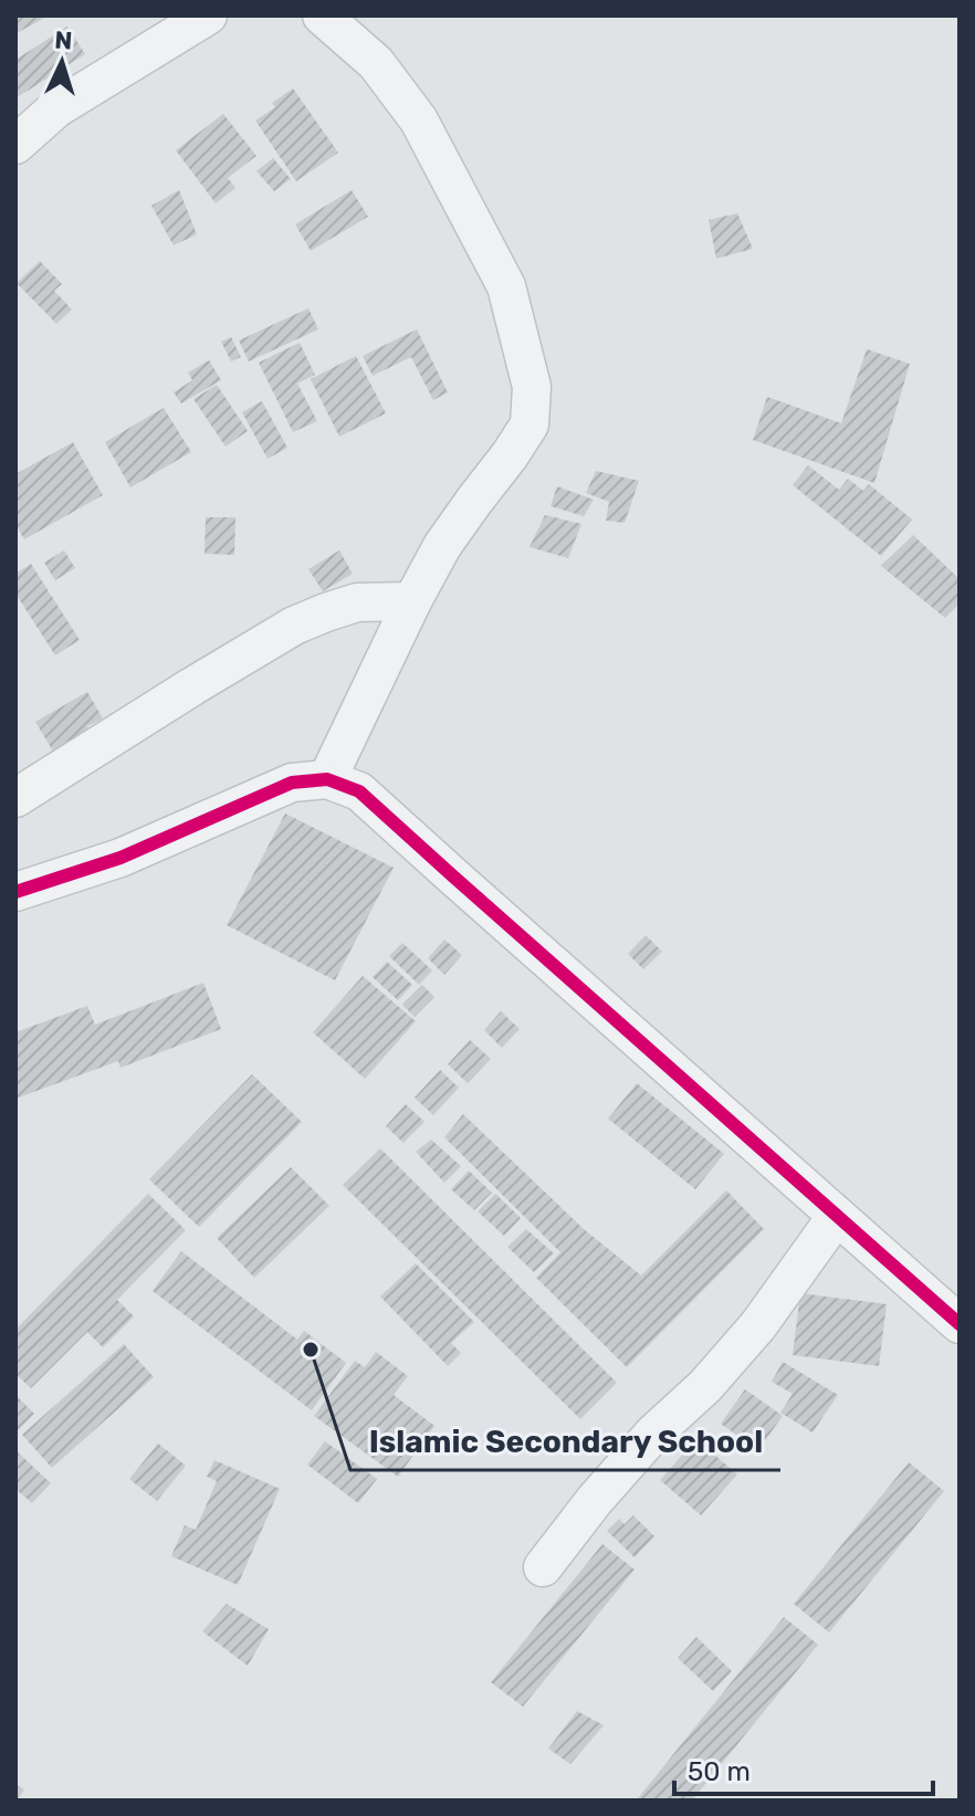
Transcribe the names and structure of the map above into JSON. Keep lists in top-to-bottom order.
{
  "places": ["Islamic Secondary School"],
  "scale_bar": "50 m",
  "north": "top"
}
